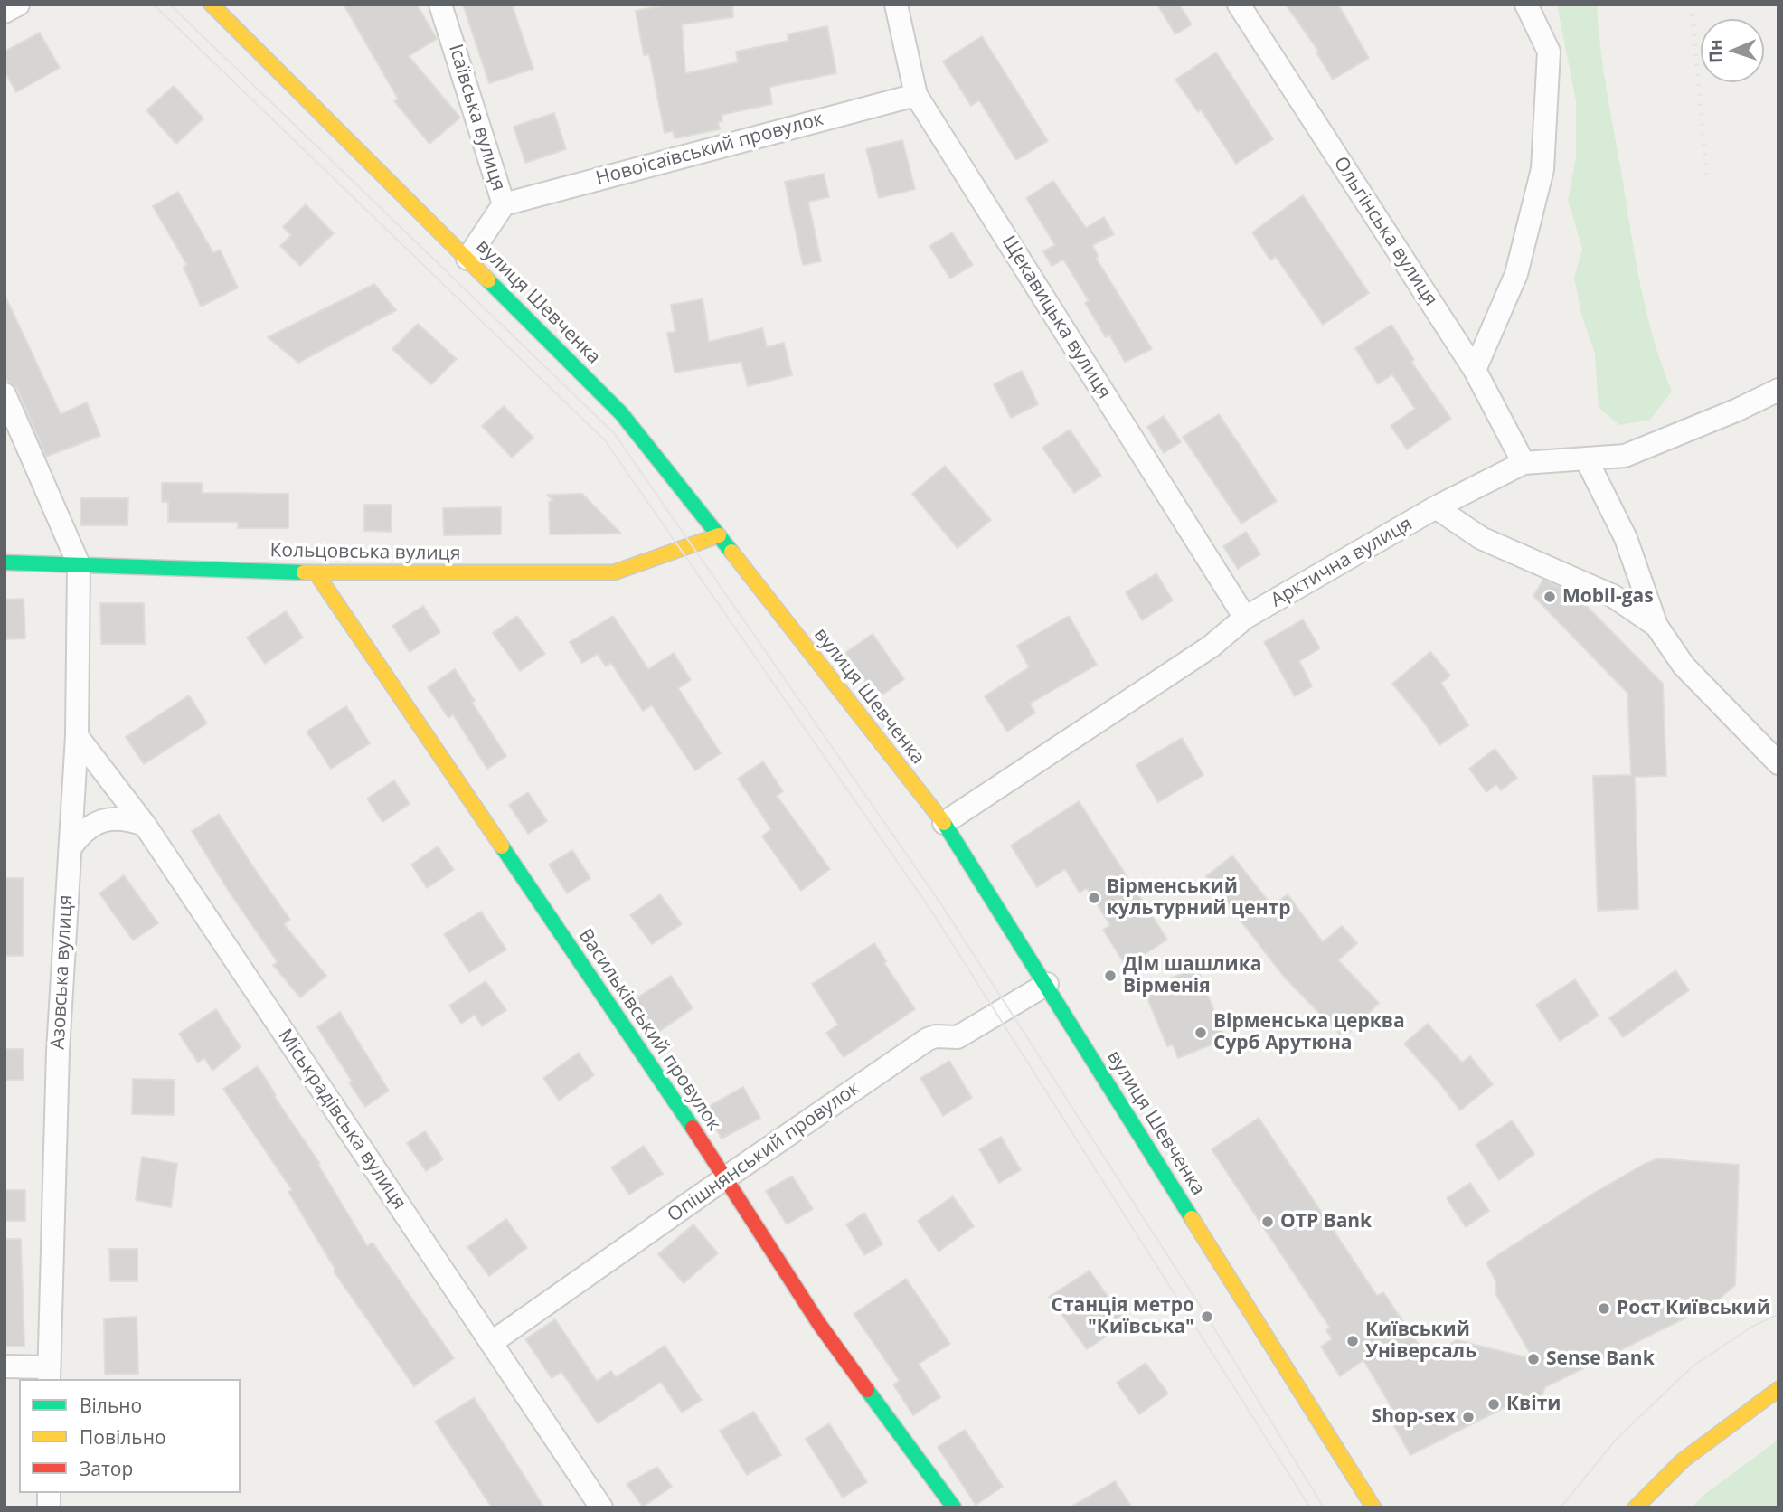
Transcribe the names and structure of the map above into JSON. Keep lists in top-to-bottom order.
{
  "streets": {
    "main road": ["вулиця Шевченка", "Кольцовська вулиця", "Васильківський провулок"],
    "street": [
      "Ісаївська вулиця",
      "Новоісаївський провулок",
      "Ольгінська вулиця",
      "Щекавицька вулиця",
      "Арктична вулиця",
      "Азовська вулиця",
      "Міськрадівська вулиця",
      "Опішнянський провулок"
    ]
  },
  "crossings": [
    ["Ісаївська вулиця", "Новоісаївський провулок"],
    ["Ісаївська вулиця", "вулиця Шевченка"],
    ["Новоісаївський провулок", "Щекавицька вулиця"],
    ["Ольгінська вулиця", "Арктична вулиця"],
    ["вулиця Шевченка", "Кольцовська вулиця"],
    ["вулиця Шевченка", "Арктична вулиця"],
    ["вулиця Шевченка", "Опішнянський провулок"],
    ["Щекавицька вулиця", "Арктична вулиця"],
    ["Кольцовська вулиця", "Азовська вулиця"],
    ["Кольцовська вулиця", "Васильківський провулок"],
    ["Азовська вулиця", "Міськрадівська вулиця"],
    ["Васильківський провулок", "Опішнянський провулок"],
    ["Міськрадівська вулиця", "Опішнянський провулок"]
  ],
  "places": [
    "Mobil-gas",
    "Вірменський культурний центр",
    "Дім шашлика Вірменія",
    "Вірменська церква Сурб Арутюна",
    "OTP Bank",
    "Рост Київський",
    "Станція метро \"Київська\"",
    "Київський Універсаль",
    "Sense Bank",
    "Квіти",
    "Shop-sex"
  ],
  "legend": ["Вільно", "Повільно", "Затор"],
  "north": "left"
}
